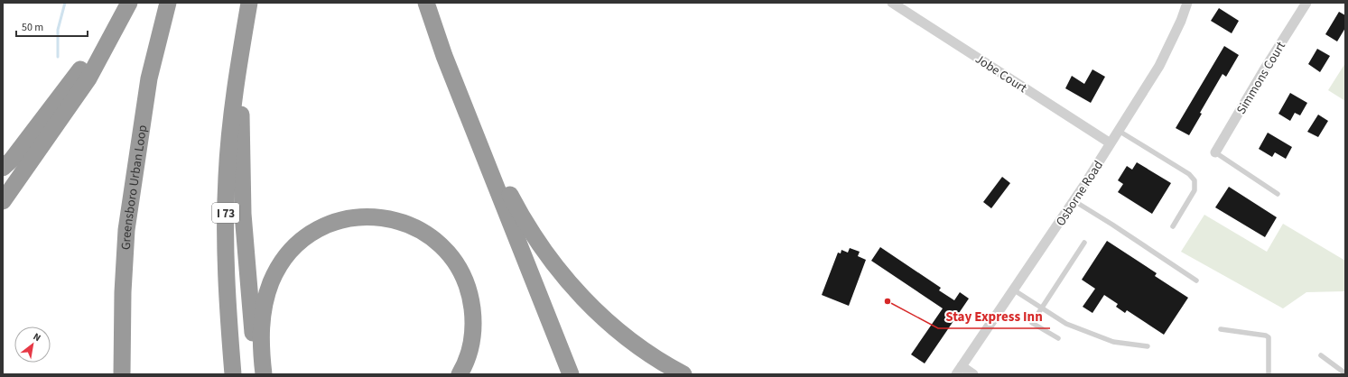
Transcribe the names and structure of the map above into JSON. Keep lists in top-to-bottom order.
{
  "streets": {
    "highway": ["Greensboro Urban Loop", "I 73"],
    "street": ["Jobe Court", "Simmons Court", "Osborne Road"]
  },
  "crossings": [
    ["Jobe Court", "Osborne Road"]
  ],
  "places": ["Stay Express Inn"],
  "scale_bar": "50 m",
  "north": "top right"
}
